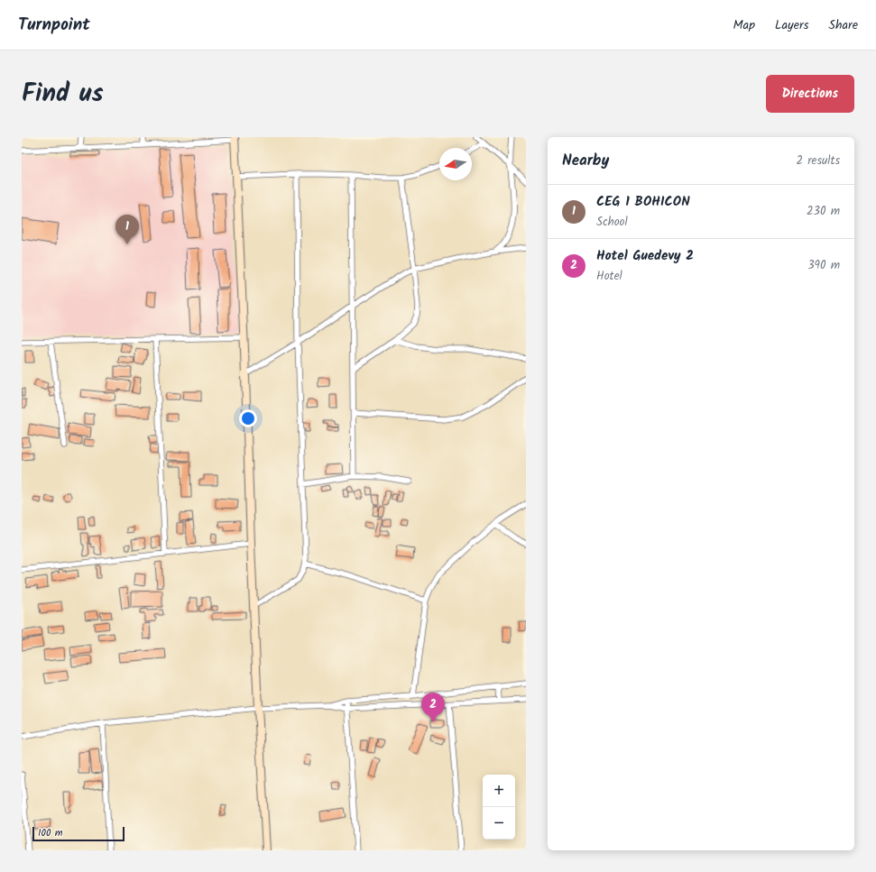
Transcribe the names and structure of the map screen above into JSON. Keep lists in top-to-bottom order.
{
  "scale_bar": "100 m",
  "north": "left",
  "page": {
    "header": "Turnpoint",
    "nav": ["Map", "Layers", "Share"],
    "title": "Find us",
    "buttons": "Directions",
    "heading": ["Nearby", "2 results"],
    "list": [
      {
        "mark": "1",
        "name": "CEG 1 BOHICON",
        "note": "School",
        "value": "230 m"
      },
      {
        "mark": "2",
        "name": "Hotel Guedevy 2",
        "note": "Hotel",
        "value": "390 m"
      }
    ],
    "pins": ["1", "2"],
    "map_buttons": ["+", "−"],
    "scale": "100 m"
  }
}
